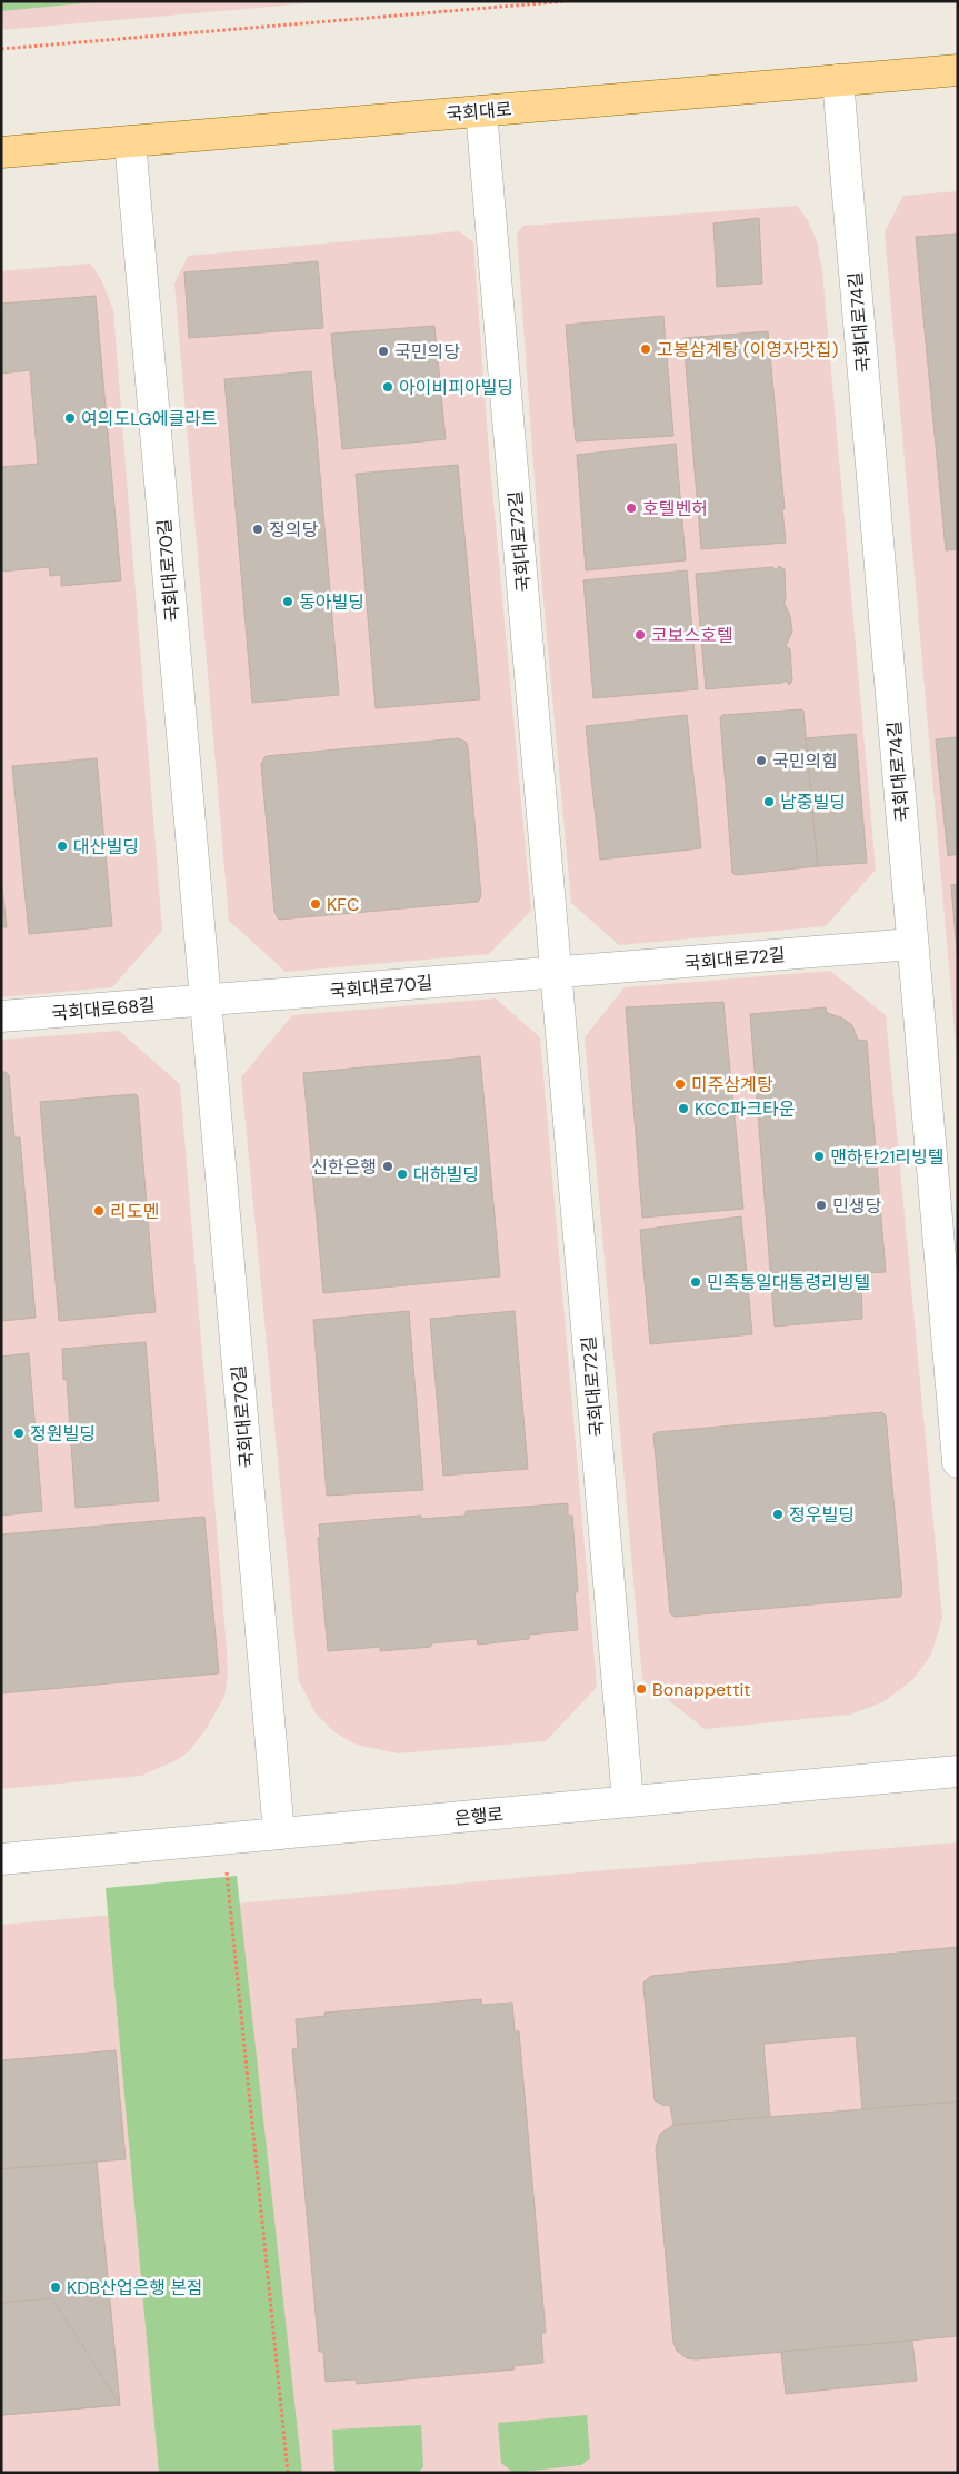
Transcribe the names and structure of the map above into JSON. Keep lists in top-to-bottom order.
{
  "streets": {
    "main road": ["국회대로"],
    "street": [
      "국회대로74길",
      "국회대로72길",
      "국회대로70길",
      "국회대로68길",
      "은행로"
    ]
  },
  "crossings": [
    ["국회대로", "국회대로74길"],
    ["국회대로", "국회대로72길"],
    ["국회대로", "국회대로70길"],
    ["국회대로74길", "국회대로72길"],
    ["국회대로72길", "국회대로70길"],
    ["국회대로72길", "은행로"],
    ["국회대로70길", "국회대로68길"],
    ["국회대로70길", "은행로"]
  ],
  "places": [
    "고봉삼계탕 (이영자맛집)",
    "국민의당",
    "아이비피아빌딩",
    "여의도LG에클라트",
    "호텔벤허",
    "정의당",
    "동아빌딩",
    "코보스호텔",
    "국민의힘",
    "남중빌딩",
    "대산빌딩",
    "KFC",
    "미주삼계탕",
    "KCC파크타운",
    "맨하탄21리빙텔",
    "신한은행",
    "대하빌딩",
    "민생당",
    "리도멘",
    "민족통일대통령리빙텔",
    "정원빌딩",
    "정우빌딩",
    "Bonappettit",
    "KDB산업은행 본점"
  ]
}
